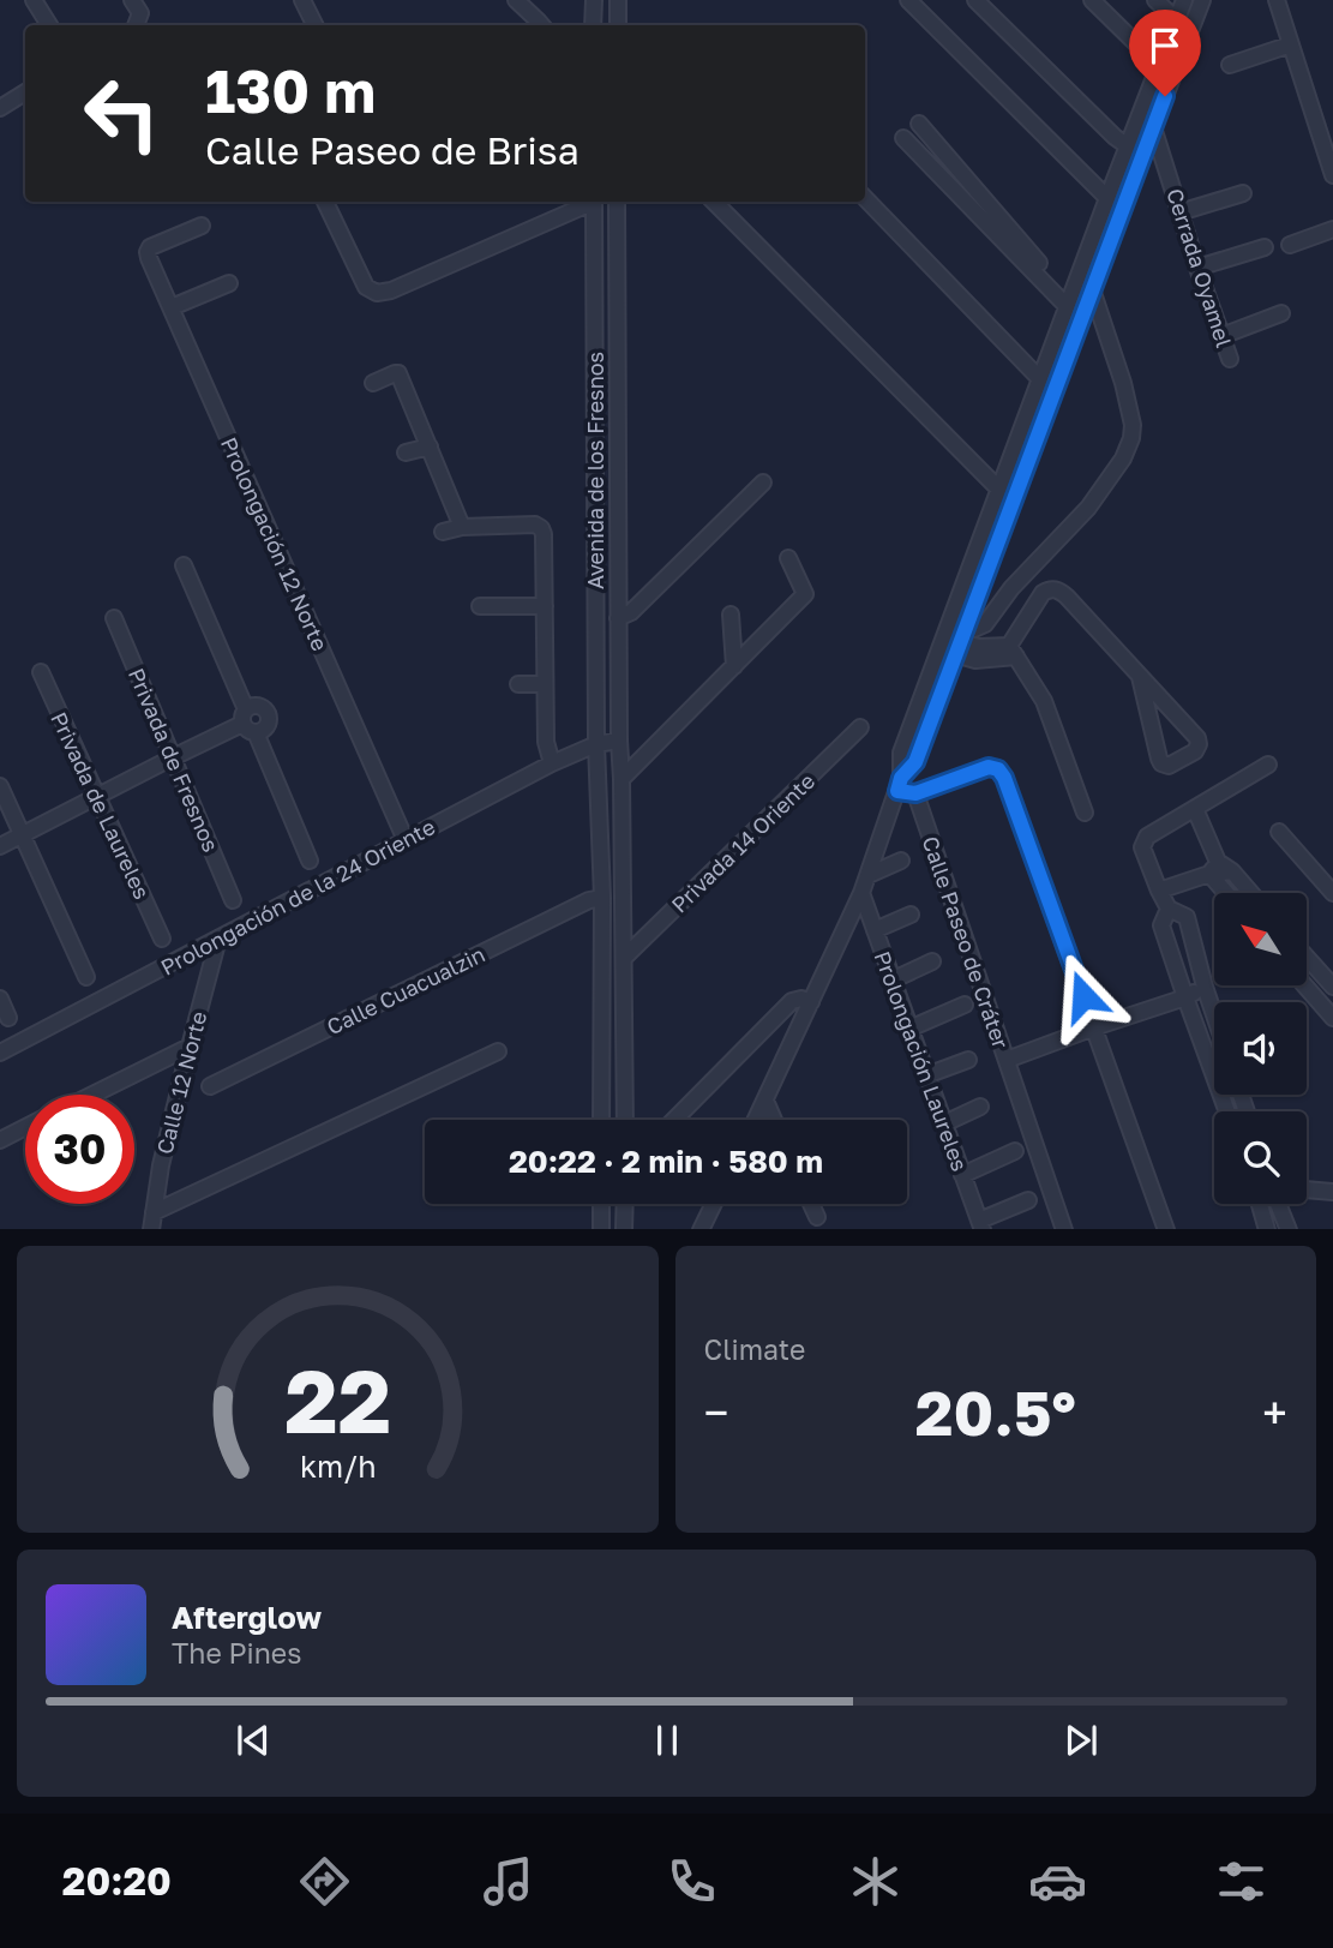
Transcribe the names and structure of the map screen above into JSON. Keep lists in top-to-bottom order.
{
  "streets": {
    "street": [
      "Cerrada Oyamel",
      "Avenida de los Fresnos",
      "Prolongación 12 Norte",
      "Privada de Fresnos",
      "Privada de Laureles",
      "Privada 14 Oriente",
      "Prolongación de la 24 Oriente",
      "Calle Paseo de Cráter",
      "Calle Cuacualzin",
      "Prolongación Laureles",
      "Calle 12 Norte"
    ]
  },
  "crossings": [
    ["Avenida de los Fresnos", "Prolongación de la 24 Oriente"],
    ["Avenida de los Fresnos", "Calle Cuacualzin"],
    ["Prolongación 12 Norte", "Prolongación de la 24 Oriente"],
    ["Prolongación de la 24 Oriente", "Calle 12 Norte"]
  ],
  "north": "top left",
  "page": {
    "turn": ["130 m", "Calle Paseo de Brisa"],
    "limit": "30",
    "trip": "20:22 · 2 min · 580 m",
    "tile": "Climate",
    "heat": ["−", "20.5°", "+"],
    "song": ["Afterglow", "The Pines"],
    "tabs": "20:20",
    "gauge": ["22", "km/h"]
  }
}
